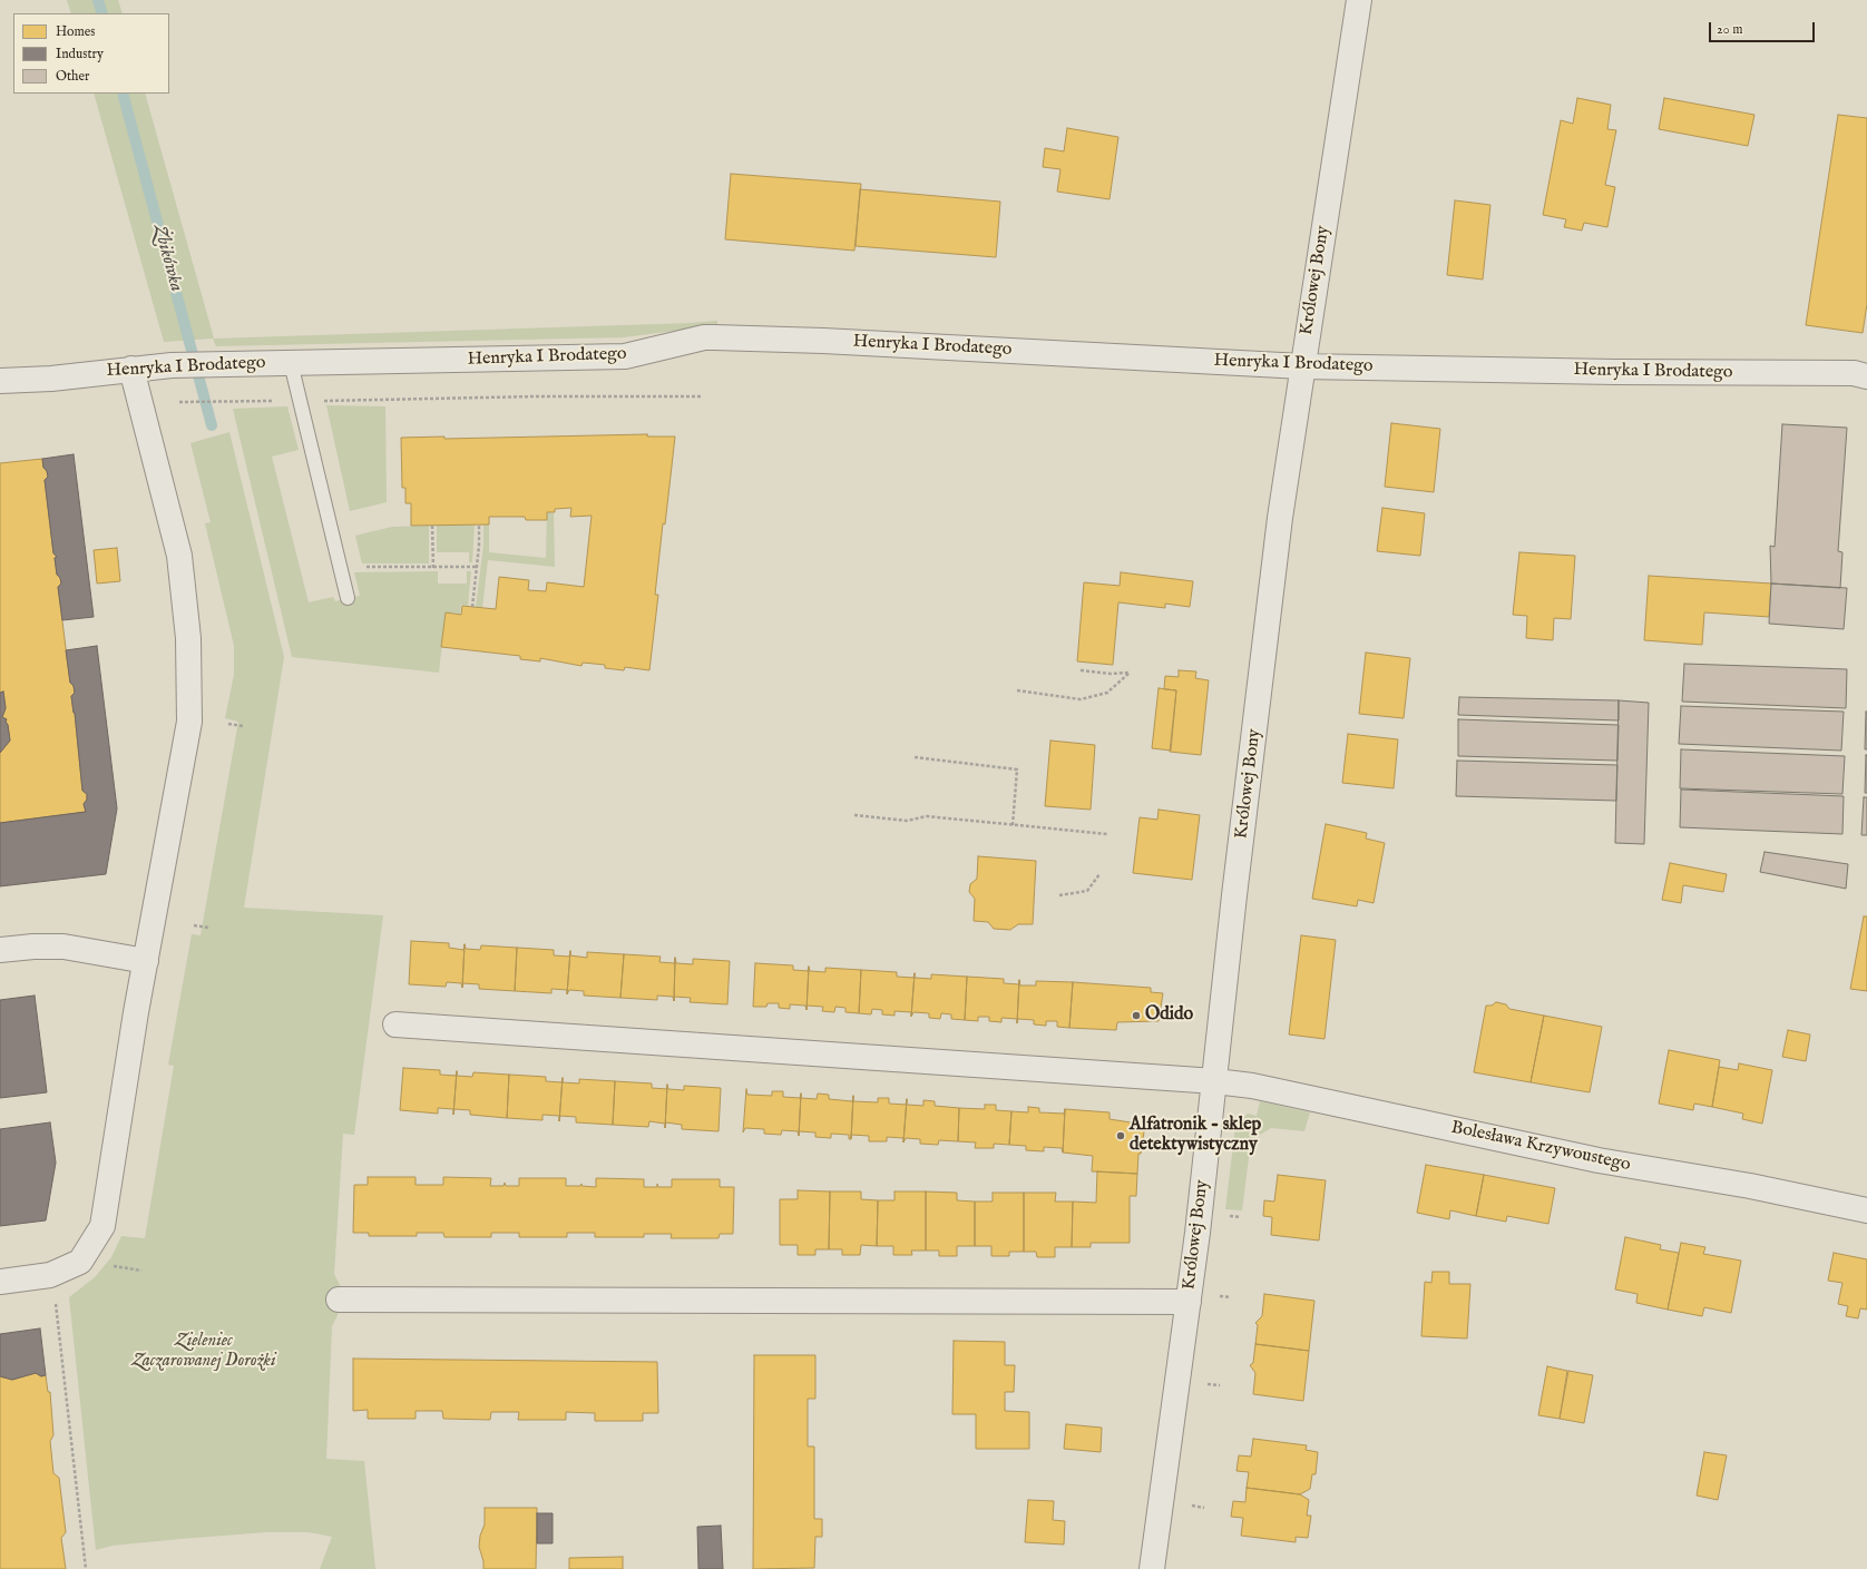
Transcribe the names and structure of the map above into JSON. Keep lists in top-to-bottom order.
{
  "streets": {
    "street": ["Królowej Bony", "Henryka I Brodatego", "Bolesława Krzywoustego"]
  },
  "crossings": [
    ["Królowej Bony", "Henryka I Brodatego"],
    ["Królowej Bony", "Bolesława Krzywoustego"]
  ],
  "water": ["Żbikówka"],
  "parks": ["Zieleniec Zaczarowanej Dorożki"],
  "places": ["Odido", "Alfatronik - sklep detektywistyczny"],
  "legend": ["Homes", "Industry", "Other"],
  "scale_bar": "20 m"
}
